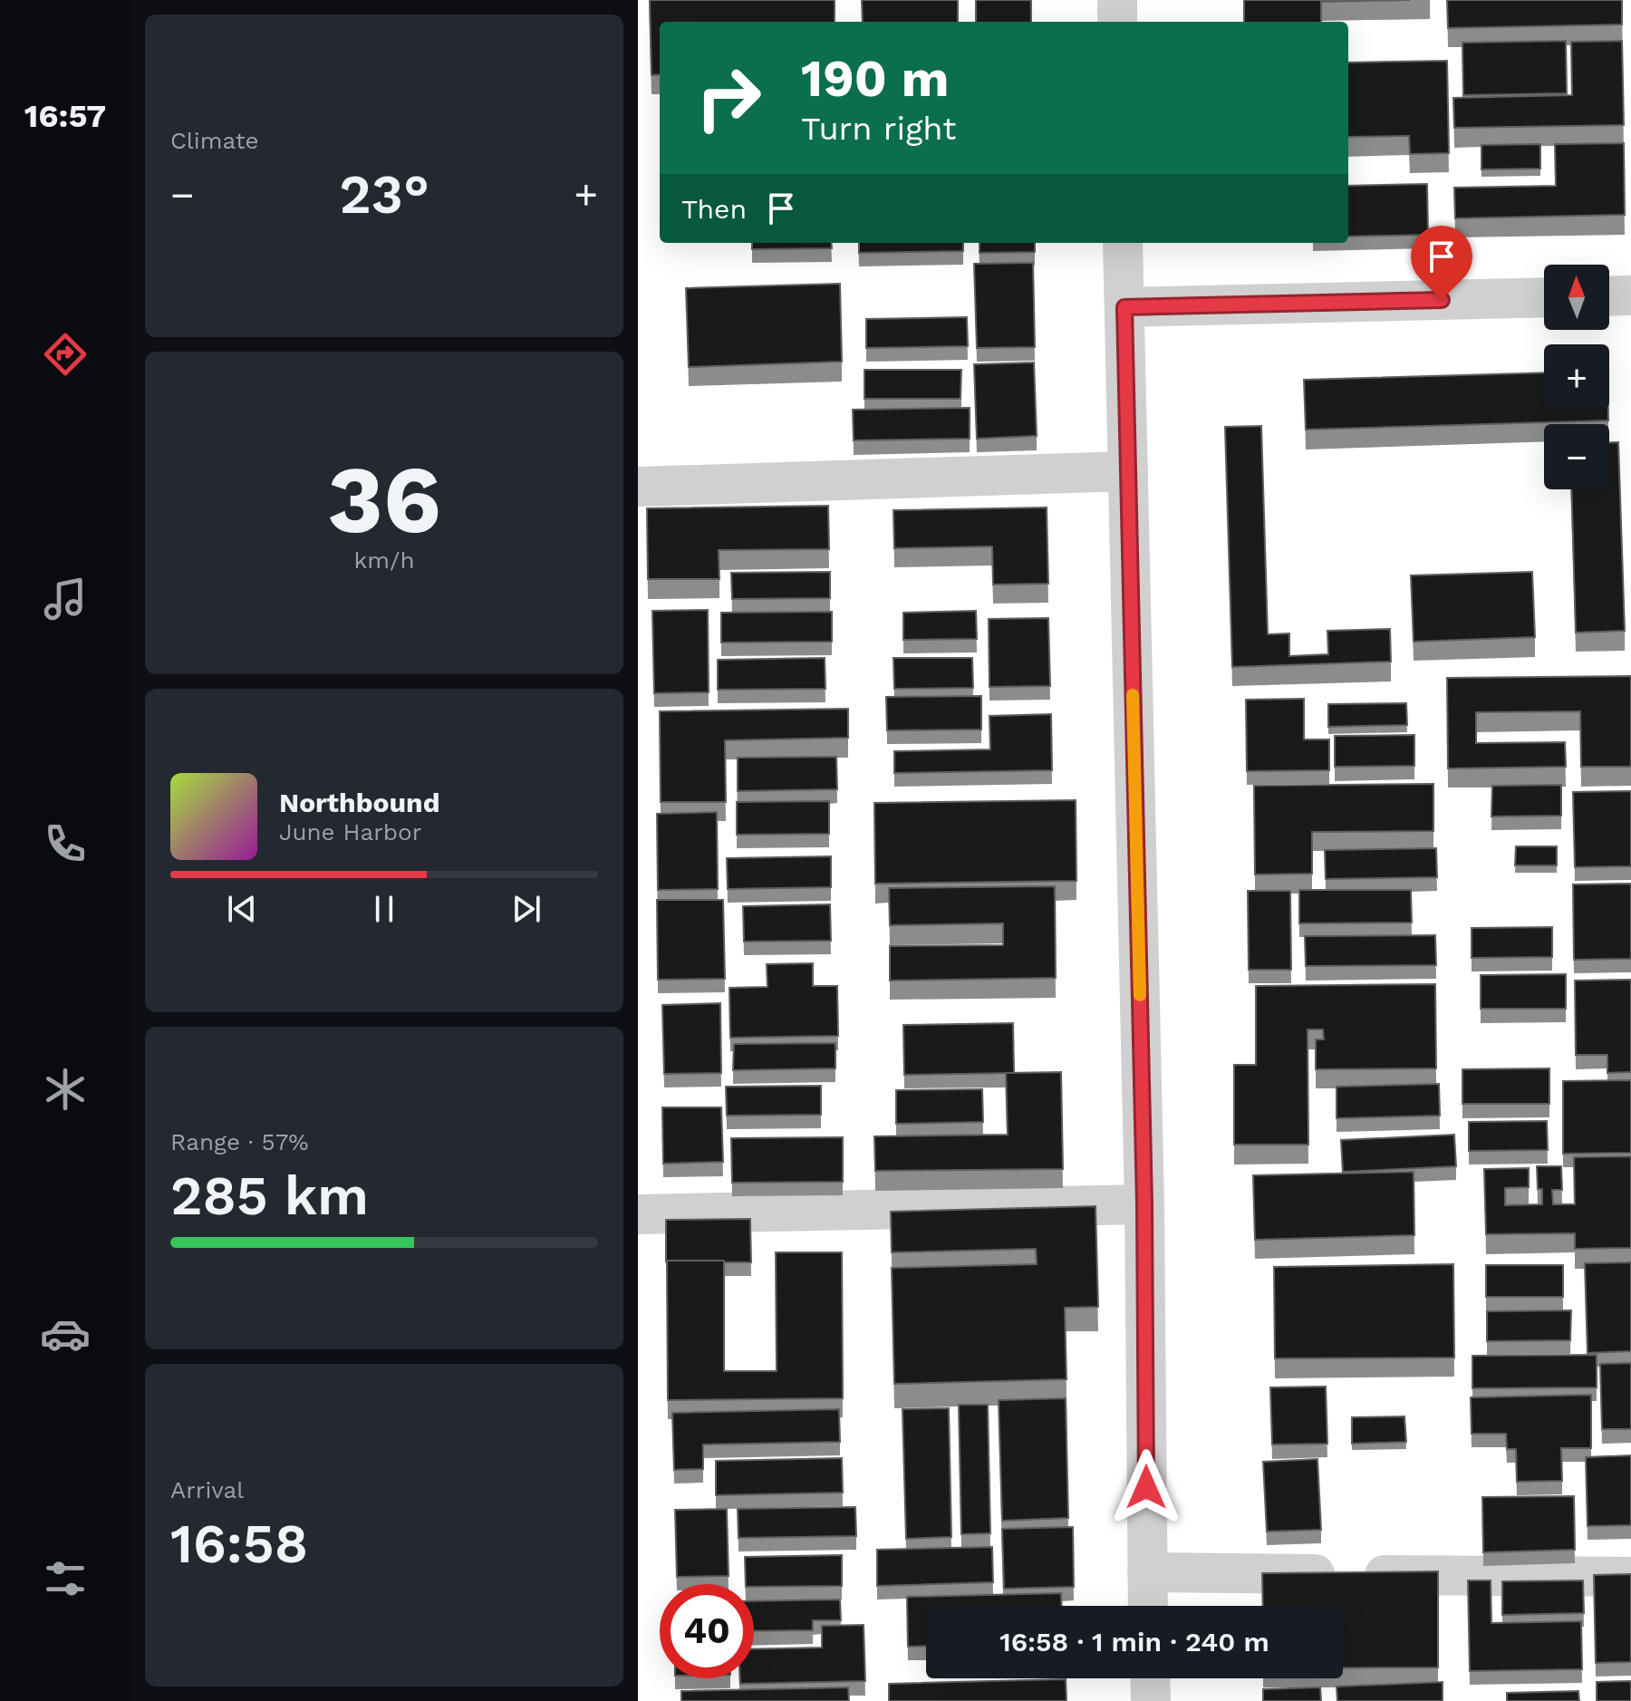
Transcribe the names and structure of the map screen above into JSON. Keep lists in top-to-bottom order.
{
  "north": "top",
  "page": {
    "tabs": "16:57",
    "tile": [
      "Climate",
      ["36", "km/h"],
      ["Range · 57%", "285 km"],
      ["Arrival", "16:58"]
    ],
    "turn": ["190 m", "Turn right"],
    "heat": ["−", "23°", "+"],
    "then": "Then",
    "map_buttons": ["+", "−"],
    "song": ["Northbound", "June Harbor"],
    "limit": "40",
    "trip": "16:58 · 1 min · 240 m"
  }
}
